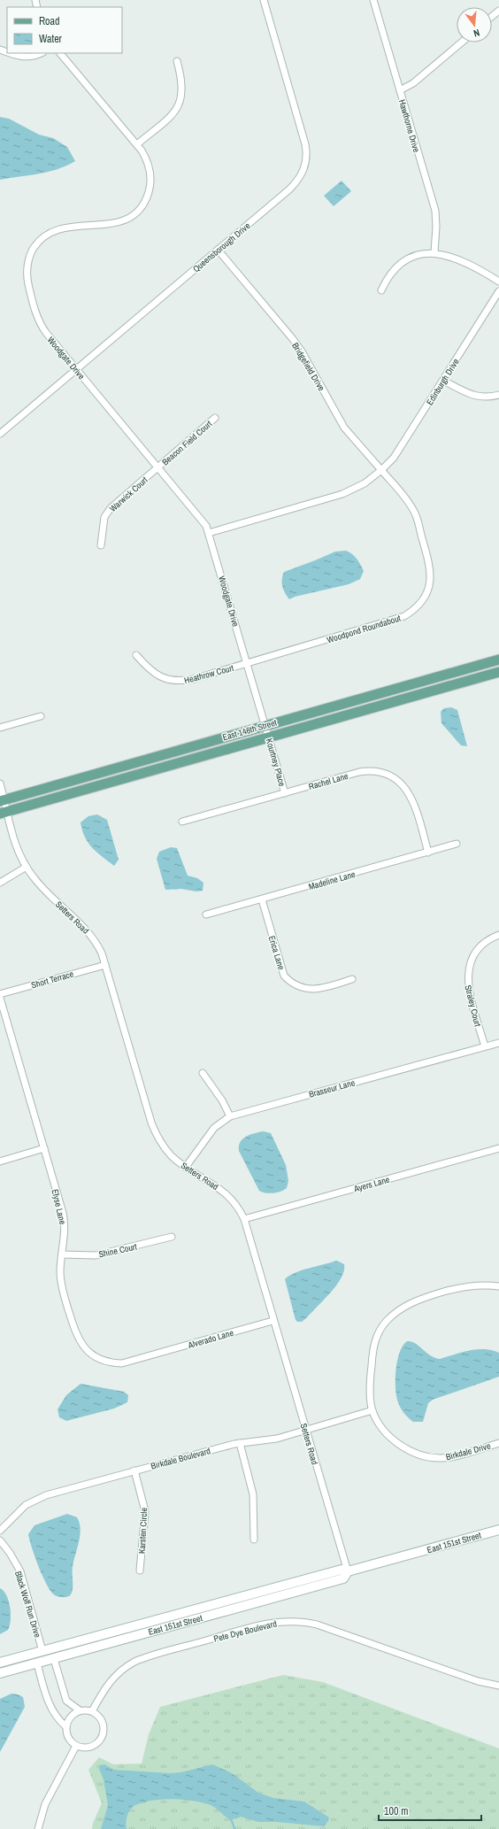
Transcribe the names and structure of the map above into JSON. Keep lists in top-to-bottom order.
{
  "streets": {
    "main road": ["East 146th Street"],
    "street": [
      "Hawthorne Drive",
      "Queensborough Drive",
      "Woodgate Drive",
      "Bridgefield Drive",
      "Edinburgh Drive",
      "Beacon Field Court",
      "Warwick Court",
      "Woodpond Roundabout",
      "Heathrow Court",
      "Kourtney Place",
      "Rachel Lane",
      "Madeline Lane",
      "Setters Road",
      "Erica Lane",
      "Short Terrace",
      "Straley Court",
      "Brasseur Lane",
      "Ayers Lane",
      "Elyse Lane",
      "Shine Court",
      "Alverado Lane",
      "Birkdale Drive",
      "Birkdale Boulevard",
      "Karsten Circle",
      "East 151st Street",
      "Black Wolf Run Drive",
      "Pete Dye Boulevard"
    ]
  },
  "crossings": [
    ["Queensborough Drive", "Woodgate Drive"],
    ["Queensborough Drive", "Bridgefield Drive"],
    ["Woodgate Drive", "Beacon Field Court"],
    ["Woodgate Drive", "Warwick Court"],
    ["Woodgate Drive", "Woodpond Roundabout"],
    ["Woodgate Drive", "Heathrow Court"],
    ["Woodgate Drive", "East 146th Street"],
    ["Woodgate Drive", "Kourtney Place"],
    ["Bridgefield Drive", "Edinburgh Drive"],
    ["Bridgefield Drive", "Woodpond Roundabout"],
    ["Edinburgh Drive", "Woodpond Roundabout"],
    ["Beacon Field Court", "Warwick Court"],
    ["Woodpond Roundabout", "Heathrow Court"],
    ["East 146th Street", "Kourtney Place"],
    ["East 146th Street", "Setters Road"],
    ["Kourtney Place", "Rachel Lane"],
    ["Rachel Lane", "Madeline Lane"],
    ["Madeline Lane", "Erica Lane"],
    ["Setters Road", "Short Terrace"],
    ["Setters Road", "Brasseur Lane"],
    ["Setters Road", "Ayers Lane"],
    ["Setters Road", "Alverado Lane"],
    ["Setters Road", "Birkdale Boulevard"],
    ["Setters Road", "East 151st Street"],
    ["Straley Court", "Brasseur Lane"],
    ["Elyse Lane", "Shine Court"],
    ["Elyse Lane", "Alverado Lane"],
    ["Birkdale Drive", "Birkdale Boulevard"],
    ["Birkdale Boulevard", "Karsten Circle"],
    ["East 151st Street", "Black Wolf Run Drive"]
  ],
  "legend": ["Road", "Water"],
  "scale_bar": "100 m",
  "north": "bottom"
}
